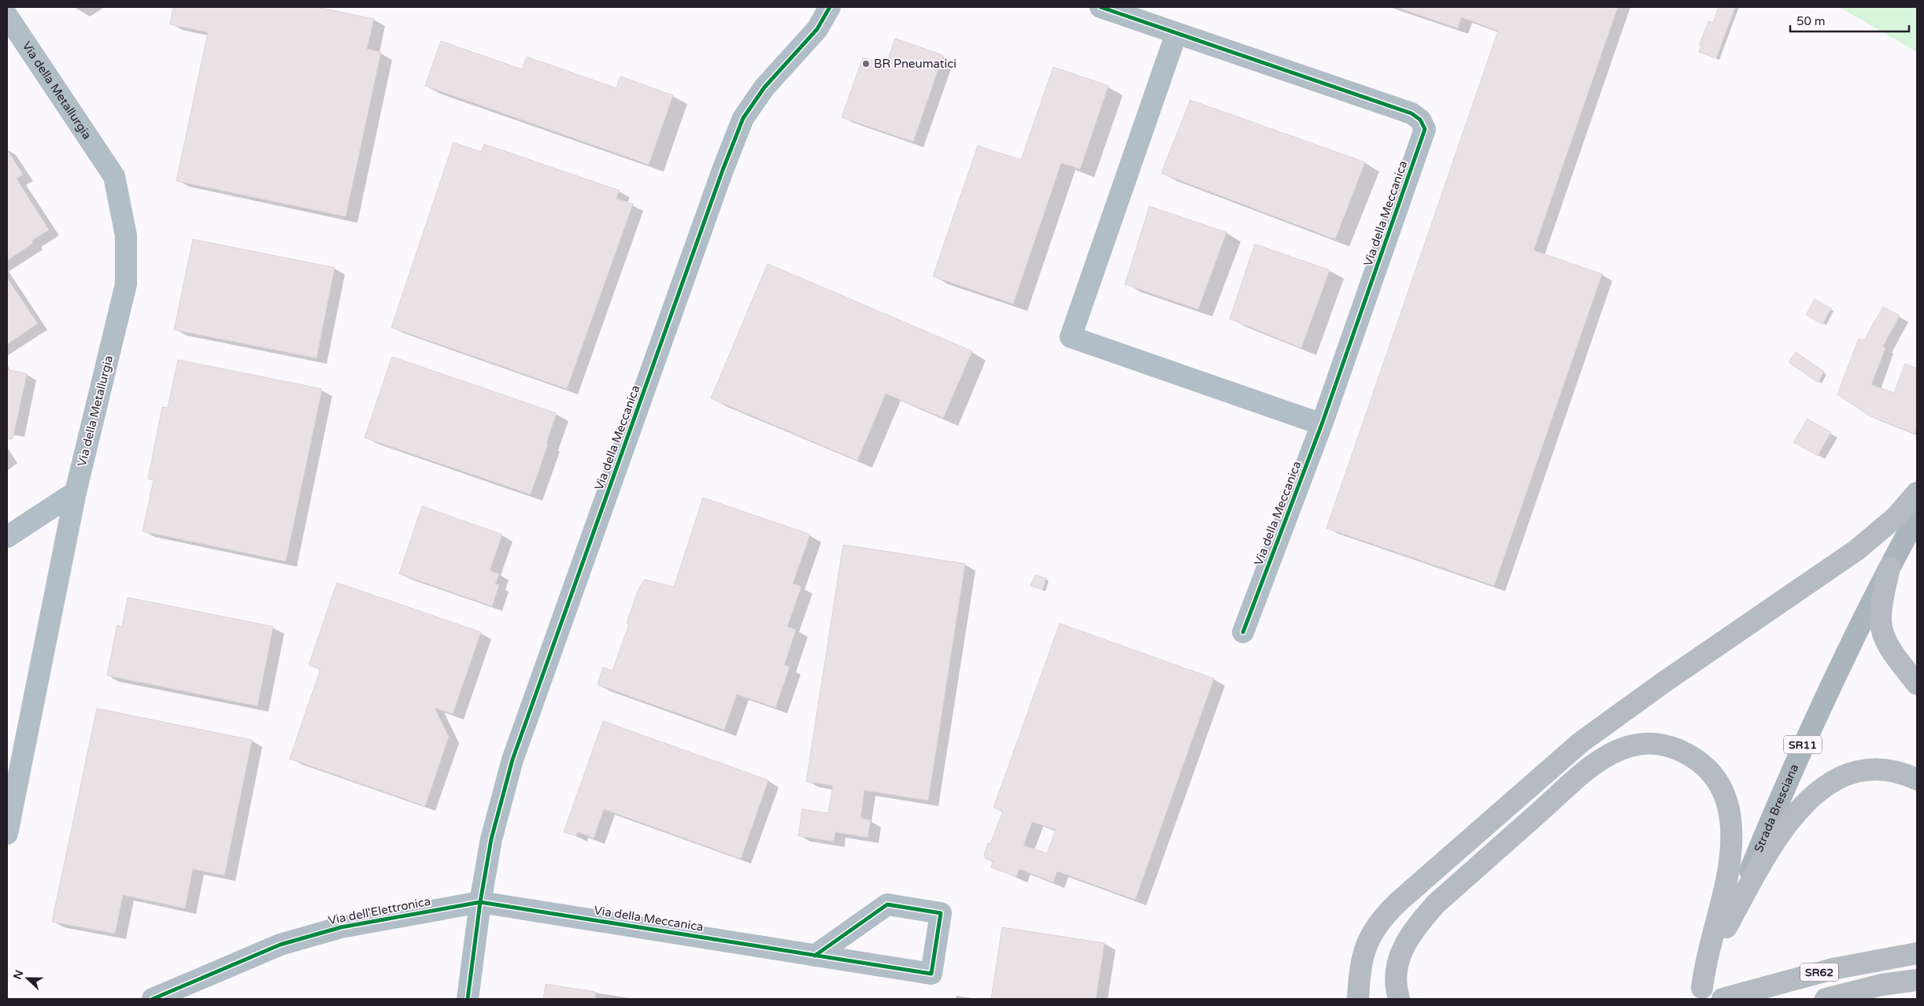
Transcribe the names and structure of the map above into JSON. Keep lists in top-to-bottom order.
{
  "streets": {
    "highway": ["SR62"],
    "main road": ["SR11", "Strada Bresciana"],
    "street": ["Via della Metallurgia", "Via della Meccanica", "Via dell'Elettronica"]
  },
  "crossings": [
    ["Via della Meccanica", "Via dell'Elettronica"]
  ],
  "places": ["BR Pneumatici"],
  "scale_bar": "50 m",
  "north": "left"
}
